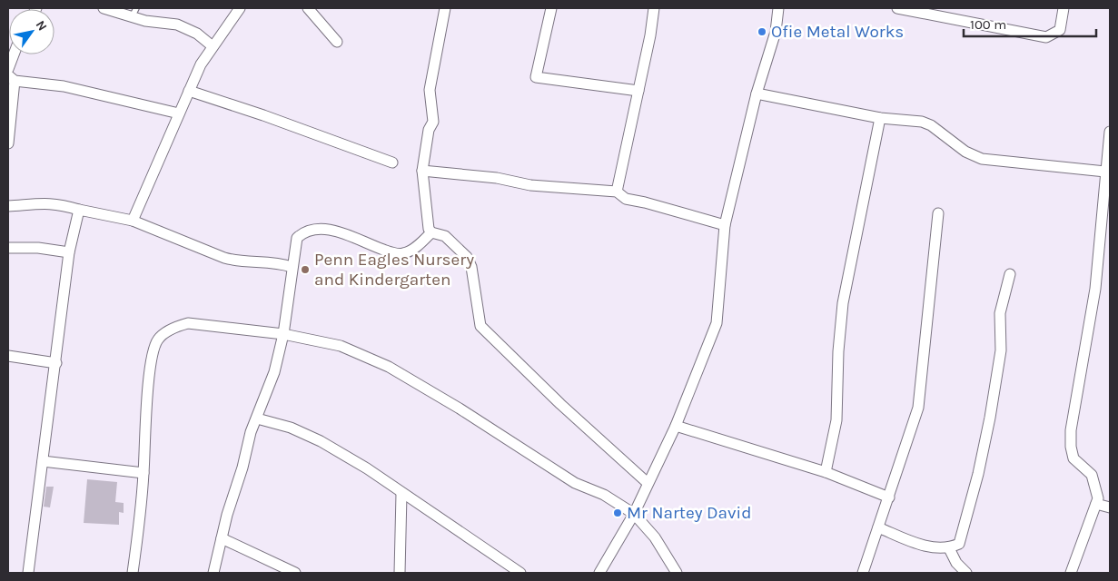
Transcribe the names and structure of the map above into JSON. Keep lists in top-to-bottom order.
{
  "places": ["Ofie Metal Works", "Penn Eagles Nursery and Kindergarten", "Mr Nartey David"],
  "scale_bar": "100 m",
  "north": "top right"
}
